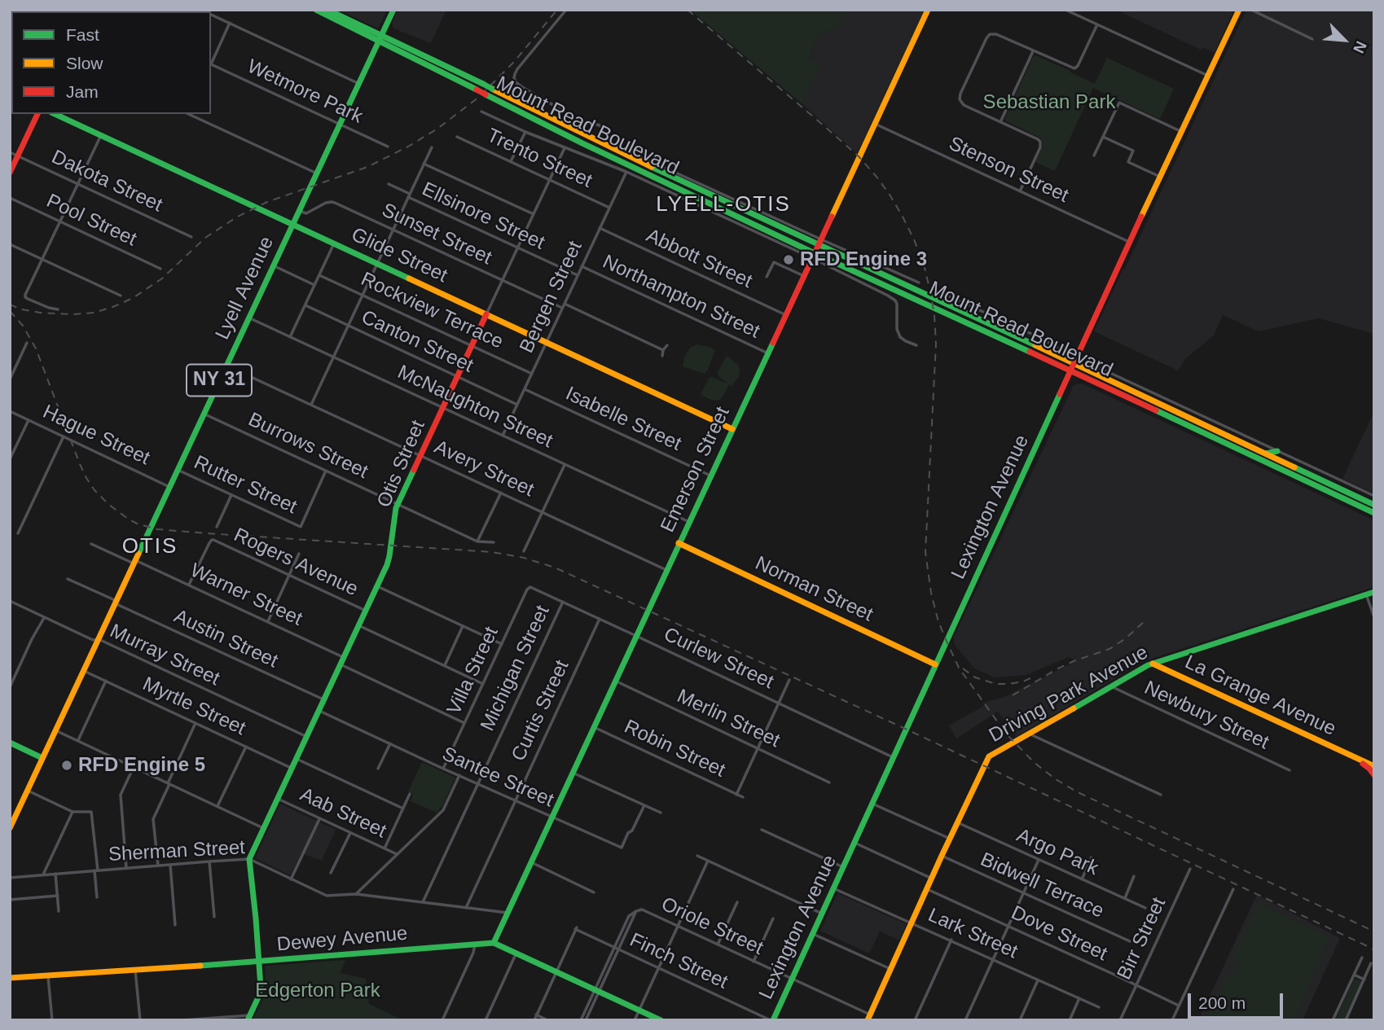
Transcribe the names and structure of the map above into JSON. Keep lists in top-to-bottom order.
{
  "streets": {
    "street": [
      "Wetmore Park",
      "Mount Read Boulevard",
      "Trento Street",
      "Stenson Street",
      "Dakota Street",
      "Ellsinore Street",
      "Pool Street",
      "Sunset Street",
      "Glide Street",
      "Abbott Street",
      "Lyell Avenue",
      "Bergen Street",
      "Northampton Street",
      "Rockview Terrace",
      "Canton Street",
      "NY 31",
      "McNaughton Street",
      "Isabelle Street",
      "Hague Street",
      "Burrows Street",
      "Otis Street",
      "Avery Street",
      "Emerson Street",
      "Rutter Street",
      "Lexington Avenue",
      "Rogers Avenue",
      "Norman Street",
      "Warner Street",
      "Austin Street",
      "Murray Street",
      "Curlew Street",
      "Michigan Street",
      "Villa Street",
      "Driving Park Avenue",
      "La Grange Avenue",
      "Myrtle Street",
      "Curtis Street",
      "Newbury Street",
      "Merlin Street",
      "Robin Street",
      "Santee Street",
      "Aab Street",
      "Sherman Street",
      "Argo Park",
      "Bidwell Terrace",
      "Oriole Street",
      "Lark Street",
      "Dove Street",
      "Birr Street",
      "Dewey Avenue",
      "Finch Street"
    ]
  },
  "crossings": [
    ["Wetmore Park", "Lyell Avenue"],
    ["Mount Read Boulevard", "Lyell Avenue"],
    ["Mount Read Boulevard", "Bergen Street"],
    ["Mount Read Boulevard", "Otis Street"],
    ["Mount Read Boulevard", "Emerson Street"],
    ["Mount Read Boulevard", "Lexington Avenue"],
    ["Trento Street", "Bergen Street"],
    ["Trento Street", "Otis Street"],
    ["Stenson Street", "Emerson Street"],
    ["Stenson Street", "Lexington Avenue"],
    ["Ellsinore Street", "Bergen Street"],
    ["Ellsinore Street", "Otis Street"],
    ["Sunset Street", "Lyell Avenue"],
    ["Sunset Street", "Bergen Street"],
    ["Sunset Street", "Otis Street"],
    ["Glide Street", "Lyell Avenue"],
    ["Glide Street", "Bergen Street"],
    ["Glide Street", "Otis Street"],
    ["Glide Street", "Emerson Street"],
    ["Abbott Street", "Bergen Street"],
    ["Abbott Street", "Emerson Street"],
    ["Lyell Avenue", "McNaughton Street"],
    ["Lyell Avenue", "Hague Street"],
    ["Lyell Avenue", "Burrows Street"],
    ["Lyell Avenue", "Avery Street"],
    ["Lyell Avenue", "Rutter Street"],
    ["Lyell Avenue", "Warner Street"],
    ["Lyell Avenue", "Austin Street"],
    ["Lyell Avenue", "Murray Street"],
    ["Lyell Avenue", "Myrtle Street"],
    ["Bergen Street", "Northampton Street"],
    ["Bergen Street", "Rockview Terrace"],
    ["Bergen Street", "Canton Street"],
    ["Bergen Street", "McNaughton Street"],
    ["Bergen Street", "Isabelle Street"],
    ["Northampton Street", "Emerson Street"],
    ["Rockview Terrace", "Otis Street"],
    ["Canton Street", "Otis Street"],
    ["McNaughton Street", "Otis Street"],
    ["McNaughton Street", "Emerson Street"],
    ["Isabelle Street", "Emerson Street"],
    ["Burrows Street", "Otis Street"],
    ["Burrows Street", "Rutter Street"],
    ["Otis Street", "Avery Street"],
    ["Otis Street", "Rogers Avenue"],
    ["Otis Street", "Warner Street"],
    ["Otis Street", "Austin Street"],
    ["Otis Street", "Murray Street"],
    ["Otis Street", "Myrtle Street"],
    ["Otis Street", "Santee Street"],
    ["Otis Street", "Aab Street"],
    ["Otis Street", "Sherman Street"],
    ["Avery Street", "Emerson Street"],
    ["Emerson Street", "Norman Street"],
    ["Emerson Street", "Curlew Street"],
    ["Emerson Street", "Merlin Street"],
    ["Emerson Street", "Robin Street"],
    ["Emerson Street", "Santee Street"],
    ["Emerson Street", "Sherman Street"],
    ["Emerson Street", "Dewey Avenue"],
    ["Lexington Avenue", "Norman Street"],
    ["Lexington Avenue", "Curlew Street"],
    ["Lexington Avenue", "Oriole Street"],
    ["Lexington Avenue", "Lark Street"],
    ["Lexington Avenue", "Finch Street"],
    ["Rogers Avenue", "Warner Street"],
    ["Curlew Street", "Michigan Street"],
    ["Curlew Street", "Villa Street"],
    ["Curlew Street", "Curtis Street"],
    ["Michigan Street", "Santee Street"],
    ["Michigan Street", "Sherman Street"],
    ["Villa Street", "Santee Street"],
    ["Driving Park Avenue", "La Grange Avenue"],
    ["Driving Park Avenue", "Newbury Street"],
    ["Driving Park Avenue", "Argo Park"],
    ["Driving Park Avenue", "Bidwell Terrace"],
    ["Driving Park Avenue", "Oriole Street"],
    ["Driving Park Avenue", "Lark Street"],
    ["Driving Park Avenue", "Dove Street"],
    ["Curtis Street", "Santee Street"],
    ["Curtis Street", "Sherman Street"],
    ["Oriole Street", "Finch Street"],
    ["Dove Street", "Birr Street"],
    ["Dewey Avenue", "Finch Street"]
  ],
  "districts": ["LYELL-OTIS", "OTIS"],
  "parks": ["Sebastian Park", "Edgerton Park"],
  "places": ["RFD Engine 3", "RFD Engine 5"],
  "legend": ["Fast", "Slow", "Jam"],
  "scale_bar": "200 m",
  "north": "bottom right"
}
